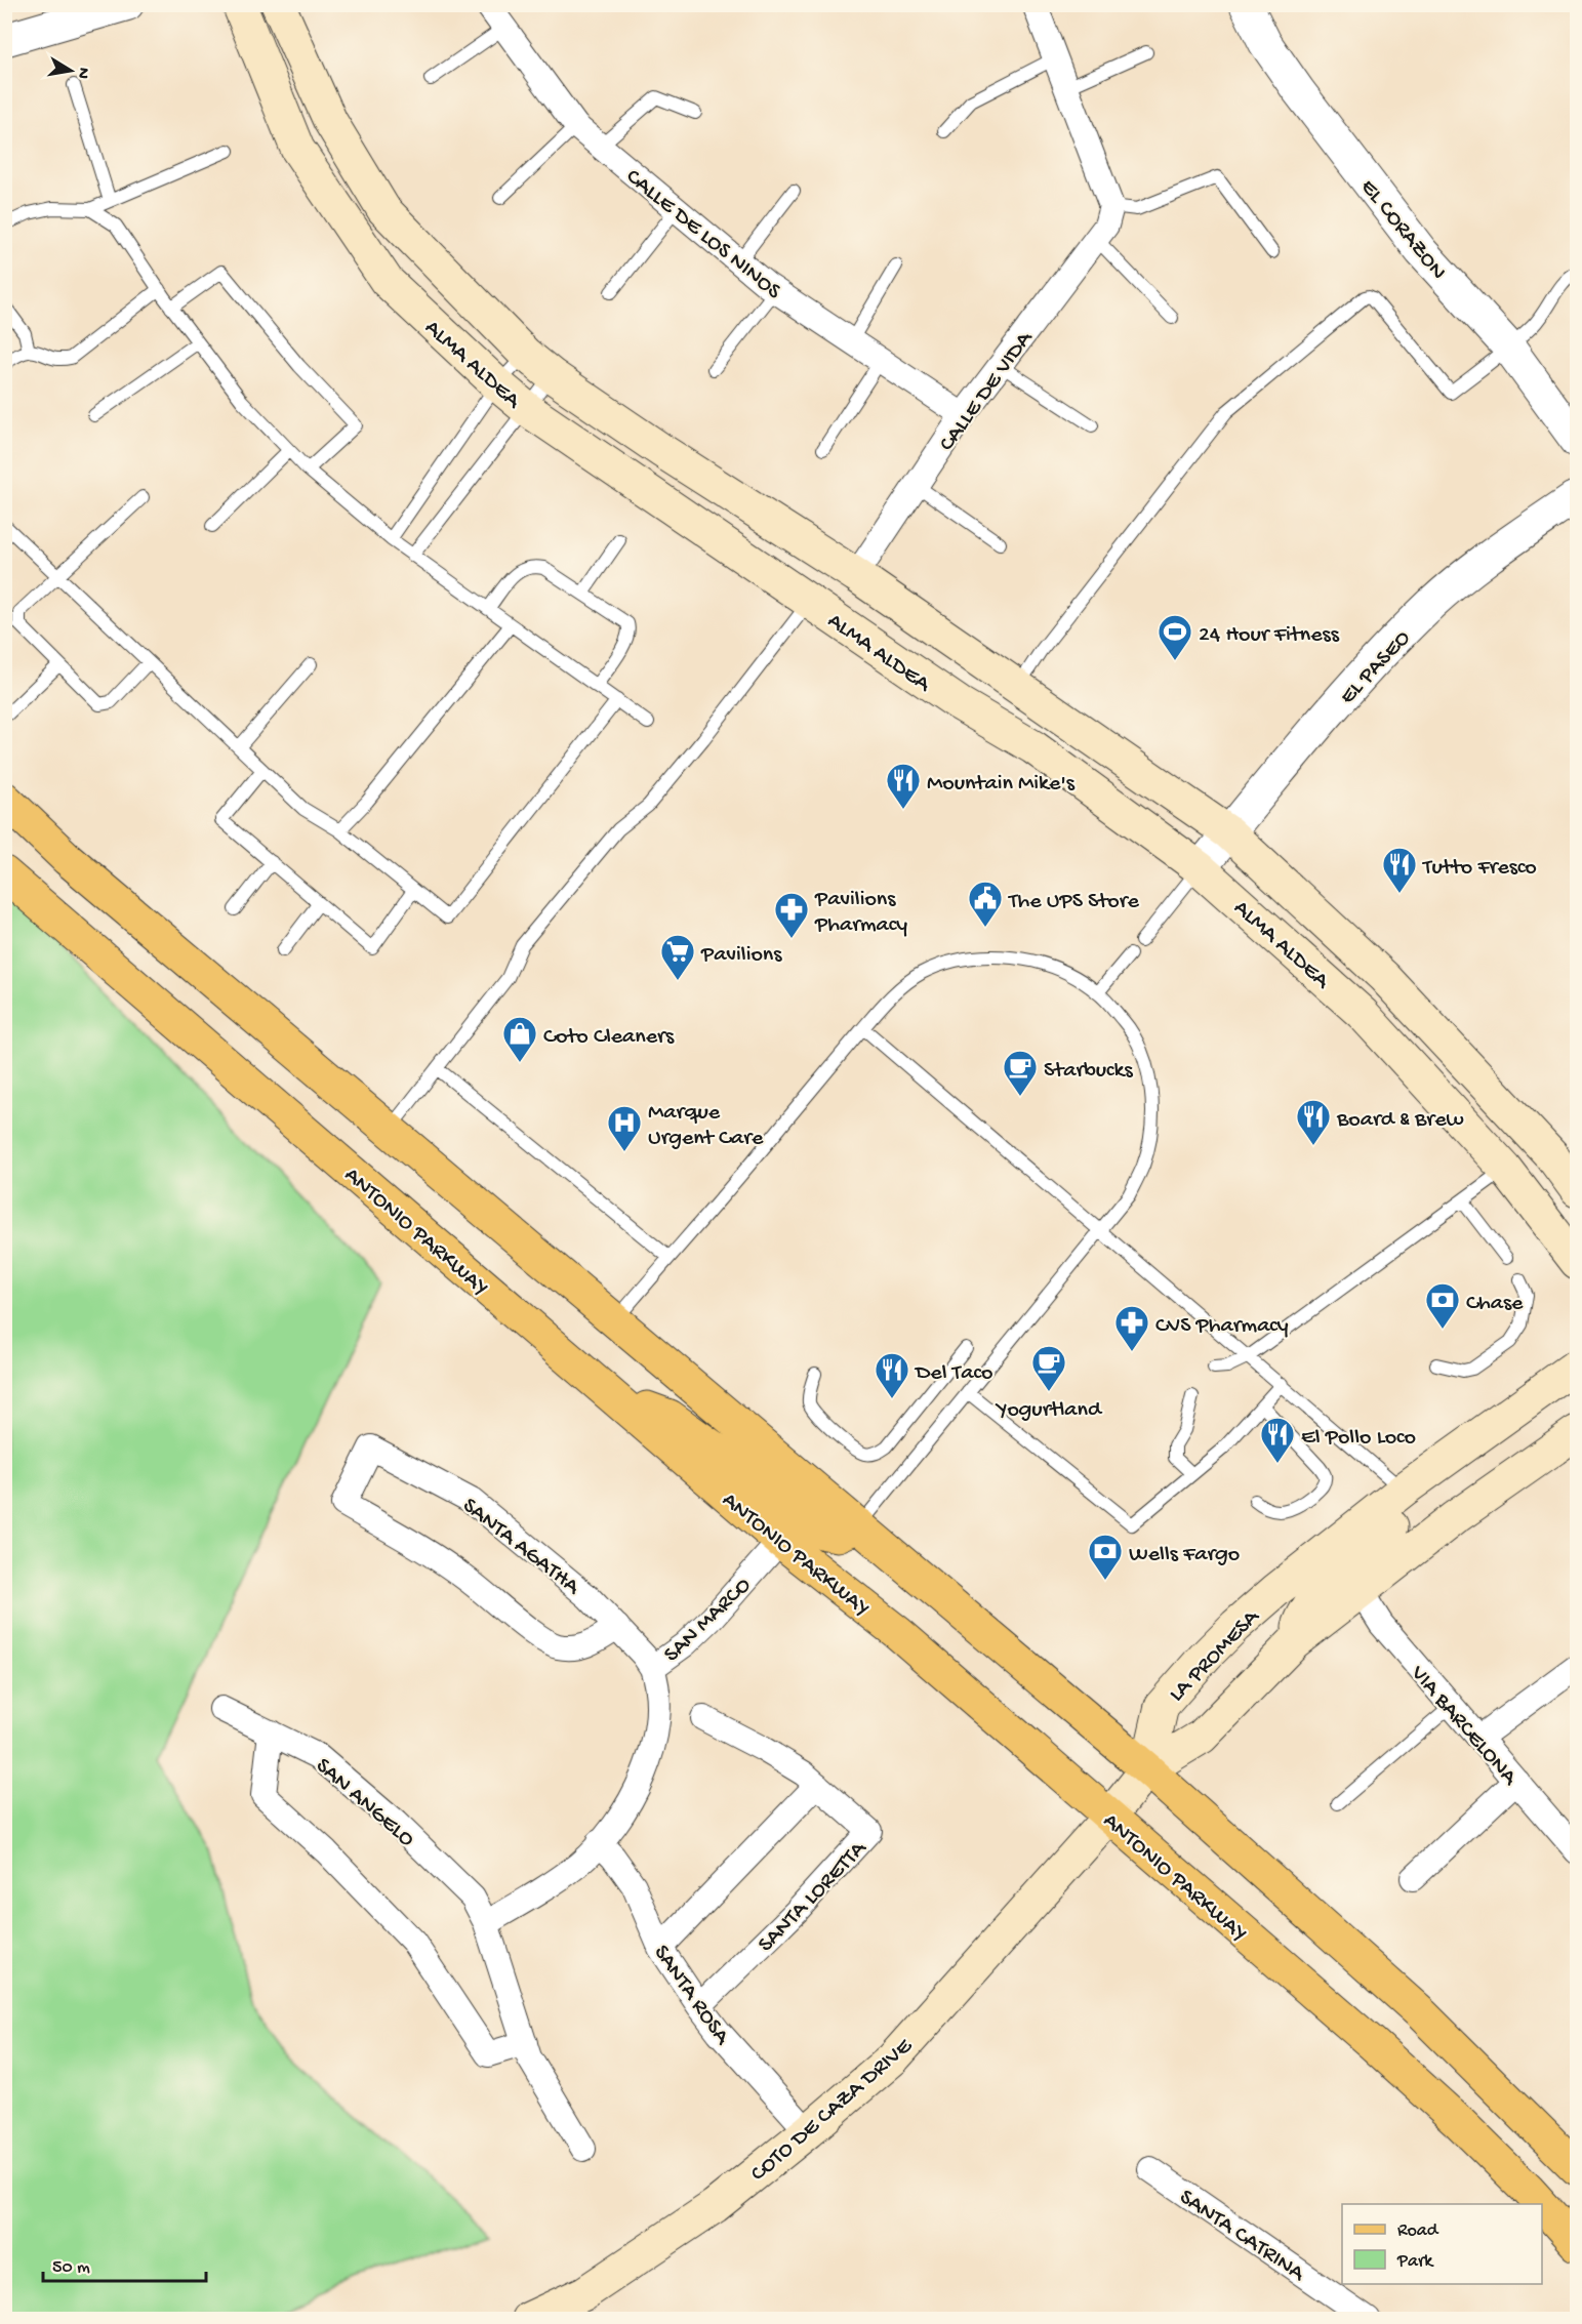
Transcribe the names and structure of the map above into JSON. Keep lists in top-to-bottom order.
{
  "streets": {
    "main road": [
      "ALMA ALDEA",
      "ANTONIO PARKWAY",
      "LA PROMESA",
      "COTO DE CAZA DRIVE"
    ],
    "street": [
      "EL CORAZON",
      "CALLE DE LOS NINOS",
      "CALLE DE VIDA",
      "EL PASEO",
      "SANTA AGATHA",
      "SAN MARCO",
      "VIA BARCELONA",
      "SAN ANGELO",
      "SANTA LORETTA",
      "SANTA ROSA",
      "SANTA CATRINA"
    ]
  },
  "crossings": [
    ["CALLE DE LOS NINOS", "CALLE DE VIDA"],
    ["ALMA ALDEA", "CALLE DE VIDA"],
    ["ALMA ALDEA", "EL PASEO"],
    ["ANTONIO PARKWAY", "SAN MARCO"],
    ["ANTONIO PARKWAY", "COTO DE CAZA DRIVE"],
    ["SANTA AGATHA", "SAN MARCO"],
    ["SAN MARCO", "SAN ANGELO"],
    ["SAN MARCO", "SANTA ROSA"],
    ["LA PROMESA", "COTO DE CAZA DRIVE"],
    ["SANTA LORETTA", "SANTA ROSA"],
    ["SANTA ROSA", "COTO DE CAZA DRIVE"]
  ],
  "places": {
    "sports": ["24 Hour Fitness"],
    "restaurant": [
      "Mountain Mike's",
      "Tutto Fresco",
      "Board & Brew",
      "Del Taco",
      "El Pollo Loco"
    ],
    "public building": ["The UPS Store"],
    "pharmacy": ["Pavilions Pharmacy", "CVS Pharmacy"],
    "supermarket": ["Pavilions"],
    "shop": ["Coto Cleaners"],
    "cafe": ["Starbucks", "Yogurtland"],
    "hospital": ["Marque Urgent Care"],
    "bank": ["Chase", "Wells Fargo"]
  },
  "legend": ["Road", "Park"],
  "scale_bar": "50 m",
  "north": "right"
}
